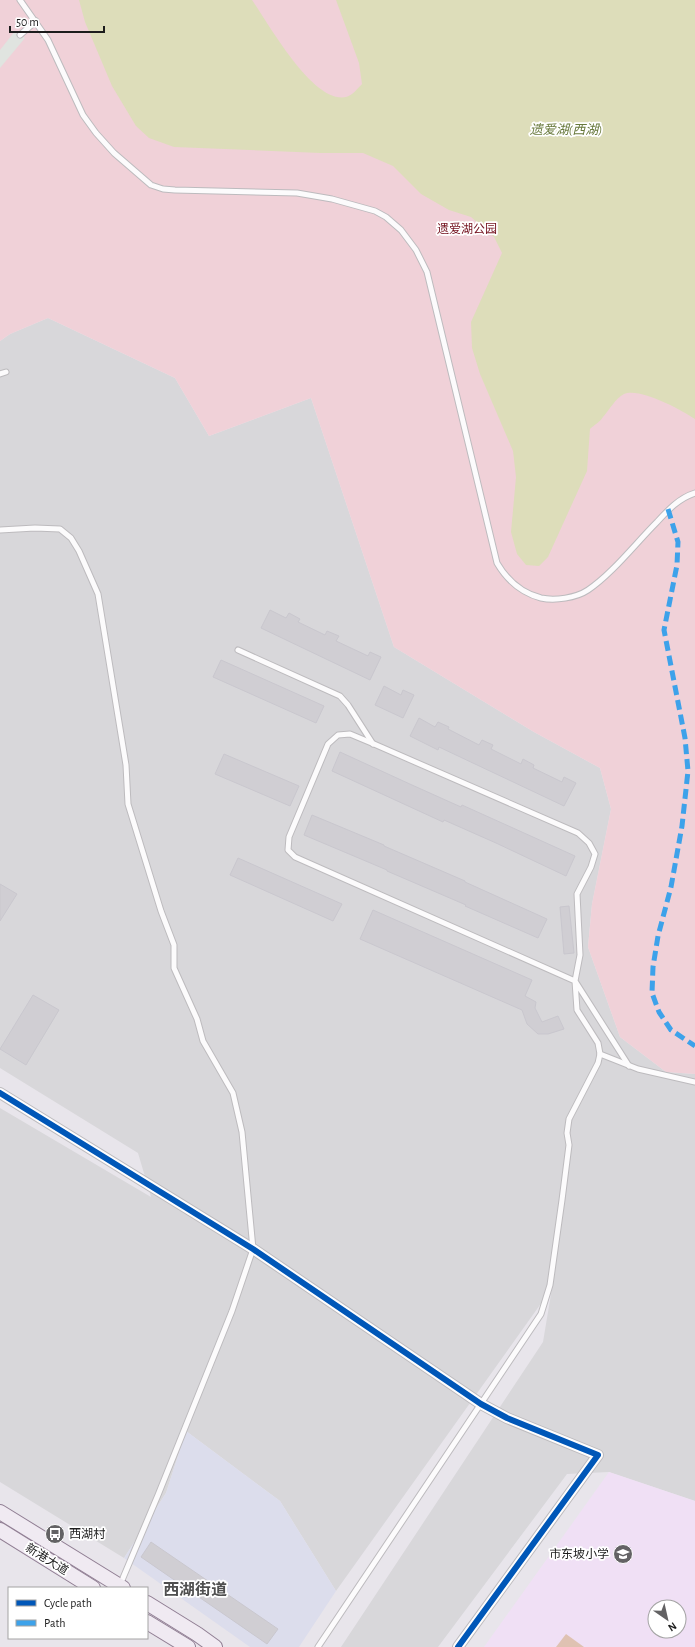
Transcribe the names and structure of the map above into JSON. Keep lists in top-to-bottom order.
{
  "streets": {
    "main road": ["新港大道"]
  },
  "districts": ["西湖街道"],
  "water": ["遗爱湖(西湖)"],
  "parks": ["遗爱湖公园"],
  "places": {
    "bus stop": ["西湖村"],
    "school or university": ["市东坡小学"]
  },
  "legend": ["Cycle path", "Path"],
  "scale_bar": "50 m",
  "north": "bottom right"
}
